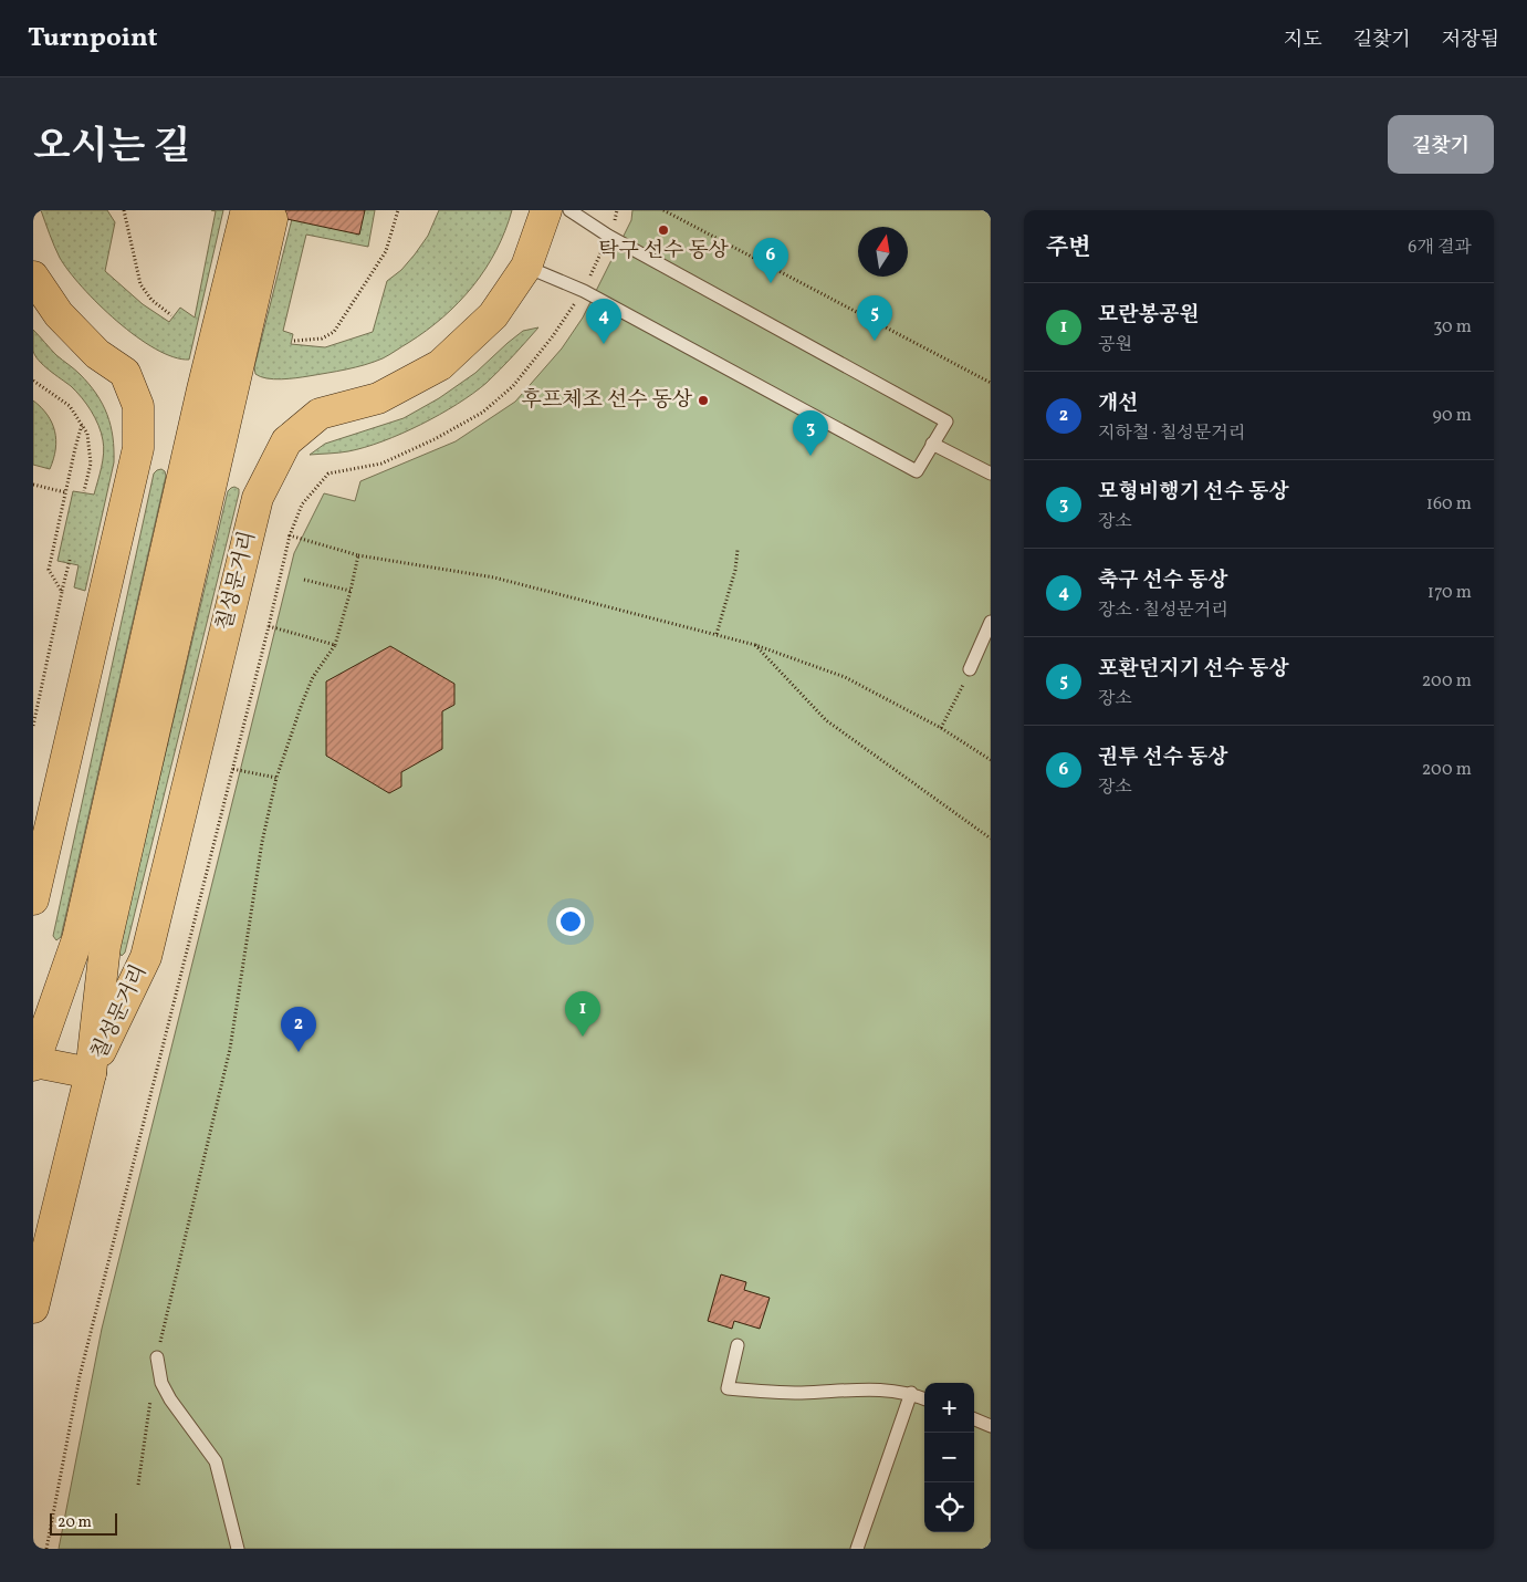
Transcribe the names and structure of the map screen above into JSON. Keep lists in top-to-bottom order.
{
  "streets": {
    "main road": ["칠성문거리"]
  },
  "places": ["탁구 선수 동상", "후프체조 선수 동상"],
  "scale_bar": "20 m",
  "north": "top",
  "page": {
    "header": "Turnpoint",
    "nav": ["지도", "길찾기", "저장됨"],
    "title": "오시는 길",
    "buttons": "길찾기",
    "heading": ["주변", "6개 결과"],
    "pins": [
      "6",
      "5",
      "4",
      "3",
      "1",
      "2"
    ],
    "list": [
      {
        "mark": "1",
        "name": "모란봉공원",
        "note": "공원",
        "value": "30 m"
      },
      {
        "mark": "2",
        "name": "개선",
        "note": "지하철 · 칠성문거리",
        "value": "90 m"
      },
      {
        "mark": "3",
        "name": "모형비행기 선수 동상",
        "note": "장소",
        "value": "160 m"
      },
      {
        "mark": "4",
        "name": "축구 선수 동상",
        "note": "장소 · 칠성문거리",
        "value": "170 m"
      },
      {
        "mark": "5",
        "name": "포환던지기 선수 동상",
        "note": "장소",
        "value": "200 m"
      },
      {
        "mark": "6",
        "name": "권투 선수 동상",
        "note": "장소",
        "value": "200 m"
      }
    ],
    "map_buttons": ["+", "−"],
    "scale": "20 m"
  }
}
